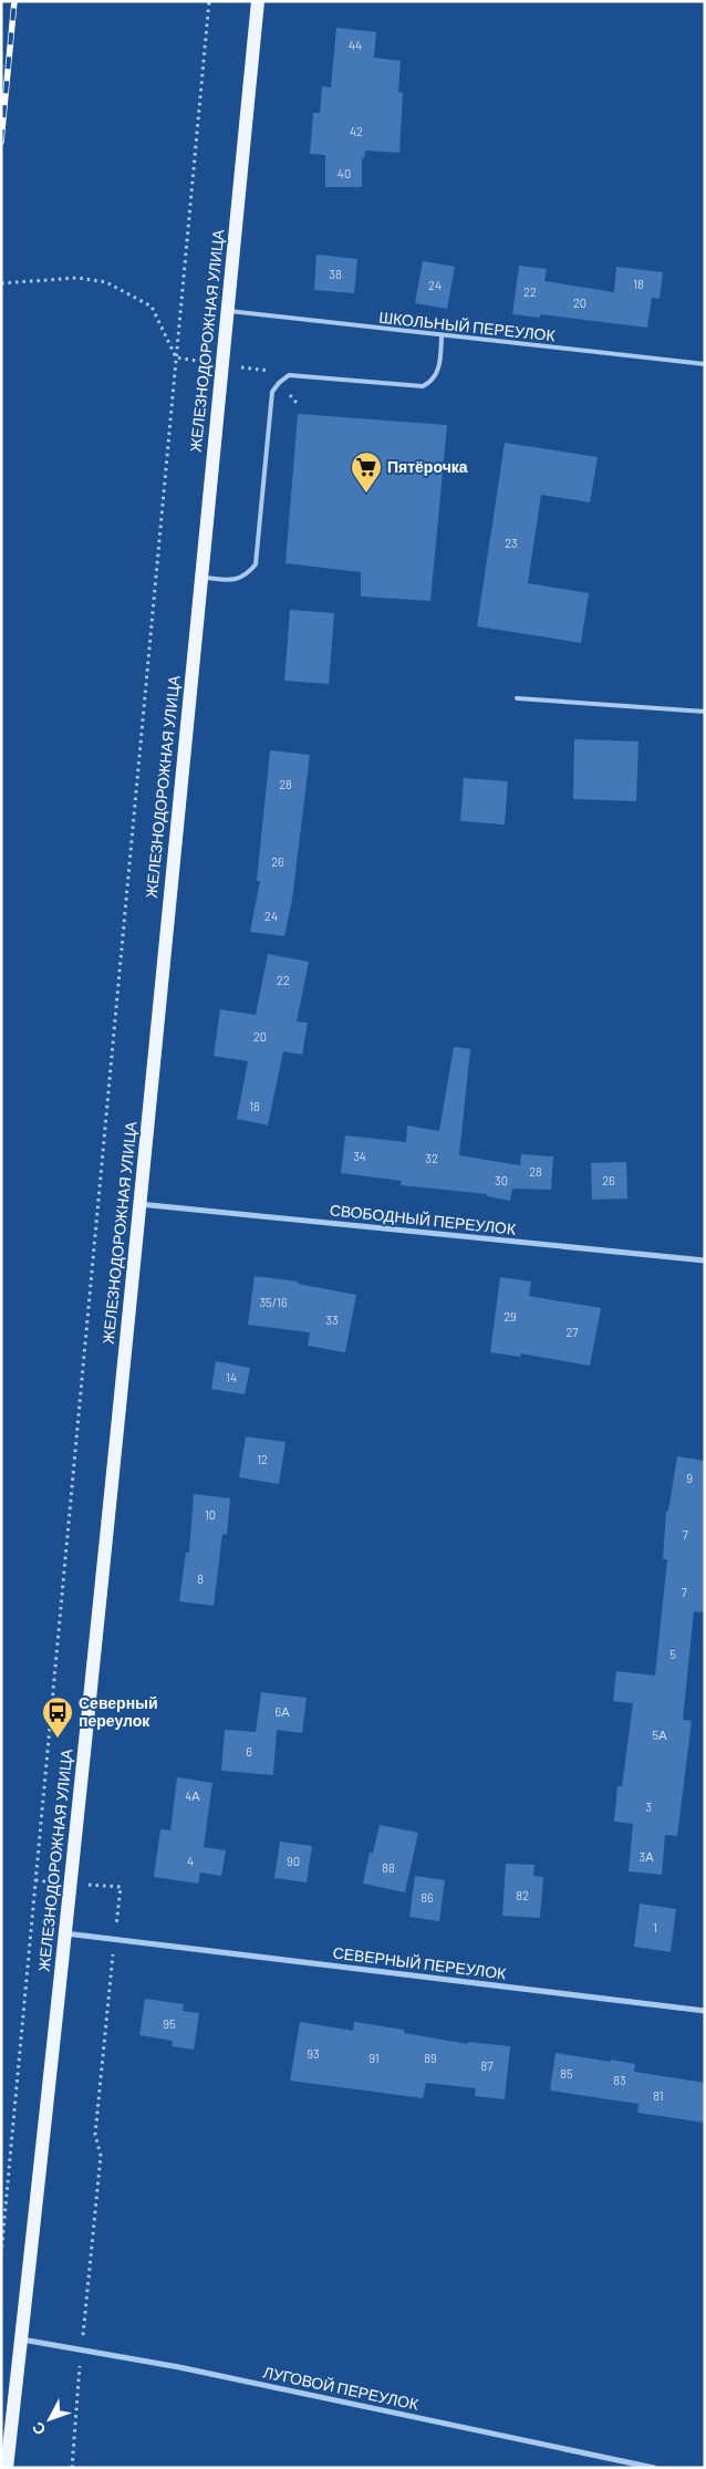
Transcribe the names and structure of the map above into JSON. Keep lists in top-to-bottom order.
{
  "streets": {
    "main road": ["ЖЕЛЕЗНОДОРОЖНАЯ УЛИЦА"],
    "street": ["СВОБОДНЫЙ ПЕРЕУЛОК", "СЕВЕРНЫЙ ПЕРЕУЛОК", "ЛУГОВОЙ ПЕРЕУЛОК"],
    "lane": ["ШКОЛЬНЫЙ ПЕРЕУЛОК"]
  },
  "crossings": [
    ["ШКОЛЬНЫЙ ПЕРЕУЛОК", "ЖЕЛЕЗНОДОРОЖНАЯ УЛИЦА"],
    ["ЖЕЛЕЗНОДОРОЖНАЯ УЛИЦА", "СВОБОДНЫЙ ПЕРЕУЛОК"],
    ["ЖЕЛЕЗНОДОРОЖНАЯ УЛИЦА", "СЕВЕРНЫЙ ПЕРЕУЛОК"],
    ["ЖЕЛЕЗНОДОРОЖНАЯ УЛИЦА", "ЛУГОВОЙ ПЕРЕУЛОК"]
  ],
  "places": {
    "supermarket": ["Пятёрочка"],
    "bus stop": ["Северный переулок"]
  },
  "house_numbers": [
    "44",
    "42",
    "40",
    "38",
    "18",
    "24",
    "22",
    "20",
    "23",
    "28",
    "26",
    "24",
    "22",
    "20",
    "18",
    "34",
    "32",
    "28",
    "30",
    "26",
    "35/16",
    "29",
    "33",
    "27",
    "14",
    "12",
    "9",
    "10",
    "7",
    "8",
    "7",
    "5",
    "6А",
    "5А",
    "6",
    "4А",
    "3",
    "3А",
    "4",
    "90",
    "88",
    "82",
    "86",
    "1",
    "95",
    "93",
    "91",
    "89",
    "87",
    "85",
    "83",
    "81"
  ],
  "north": "bottom left"
}
